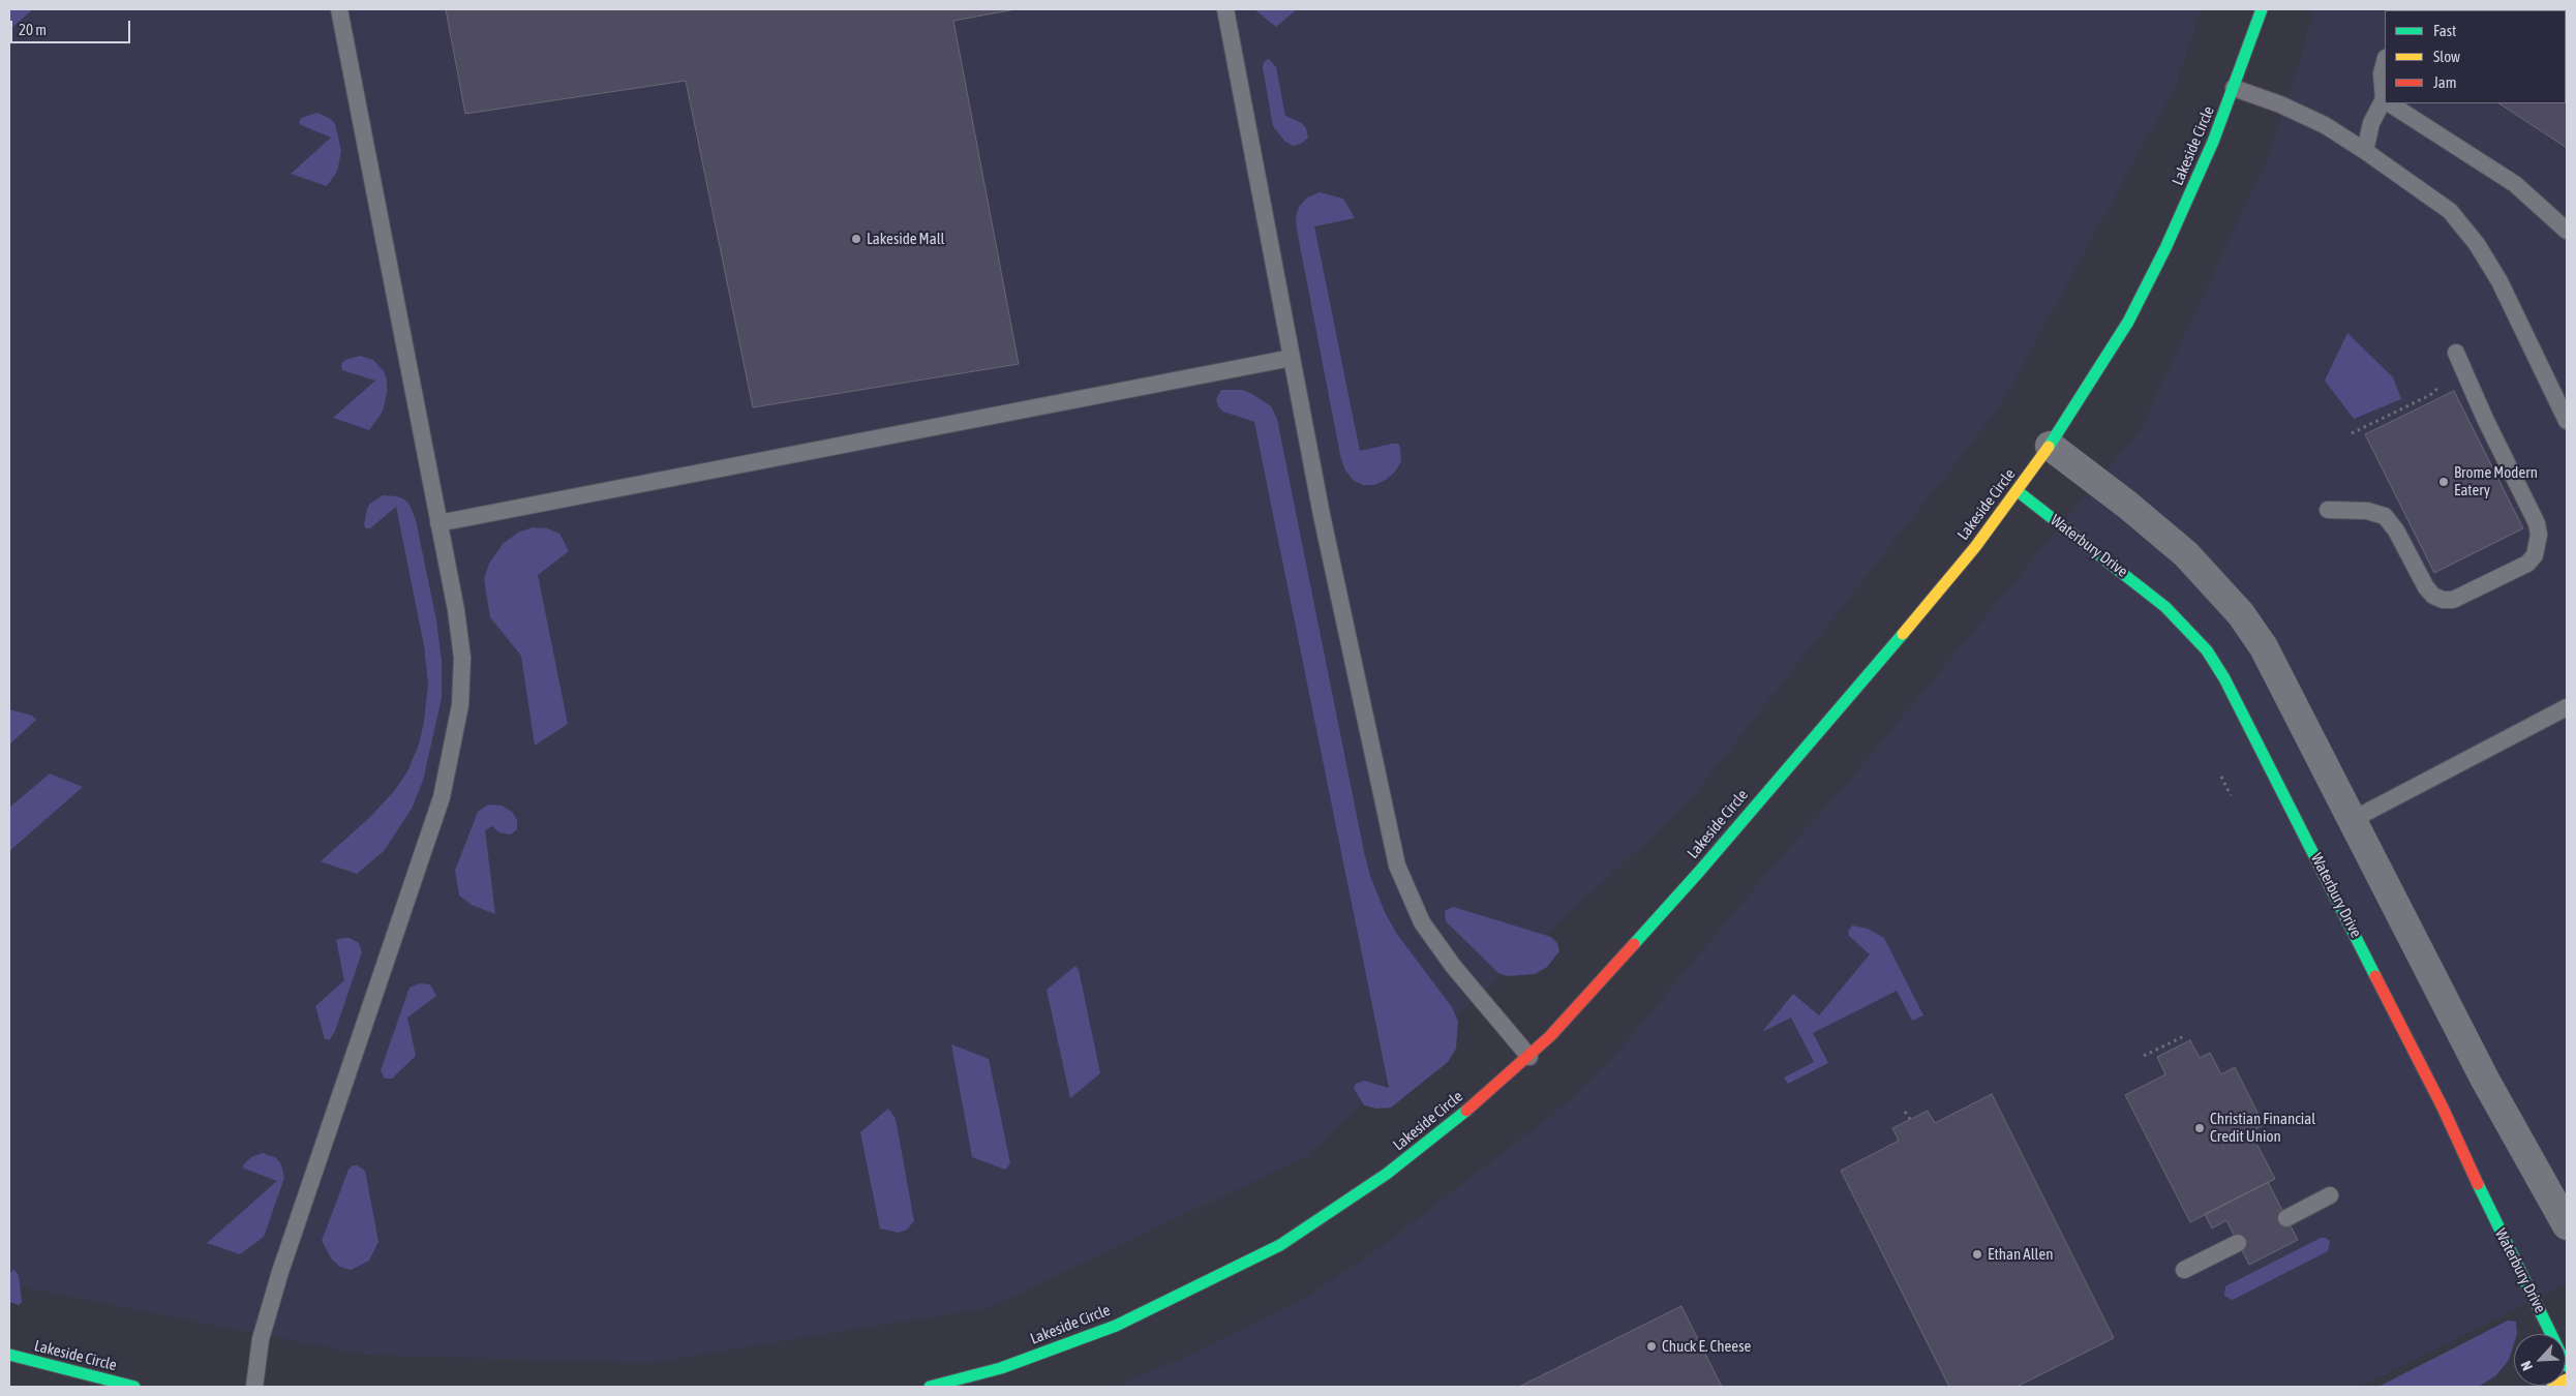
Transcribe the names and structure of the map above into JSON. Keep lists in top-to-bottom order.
{
  "streets": {
    "street": ["Lakeside Circle", "Waterbury Drive"]
  },
  "crossings": [
    ["Lakeside Circle", "Waterbury Drive"]
  ],
  "places": [
    "Lakeside Mall",
    "Brome Modern Eatery",
    "Christian Financial Credit Union",
    "Ethan Allen",
    "Chuck E. Cheese"
  ],
  "legend": ["Fast", "Slow", "Jam"],
  "scale_bar": "20 m",
  "north": "bottom left"
}
